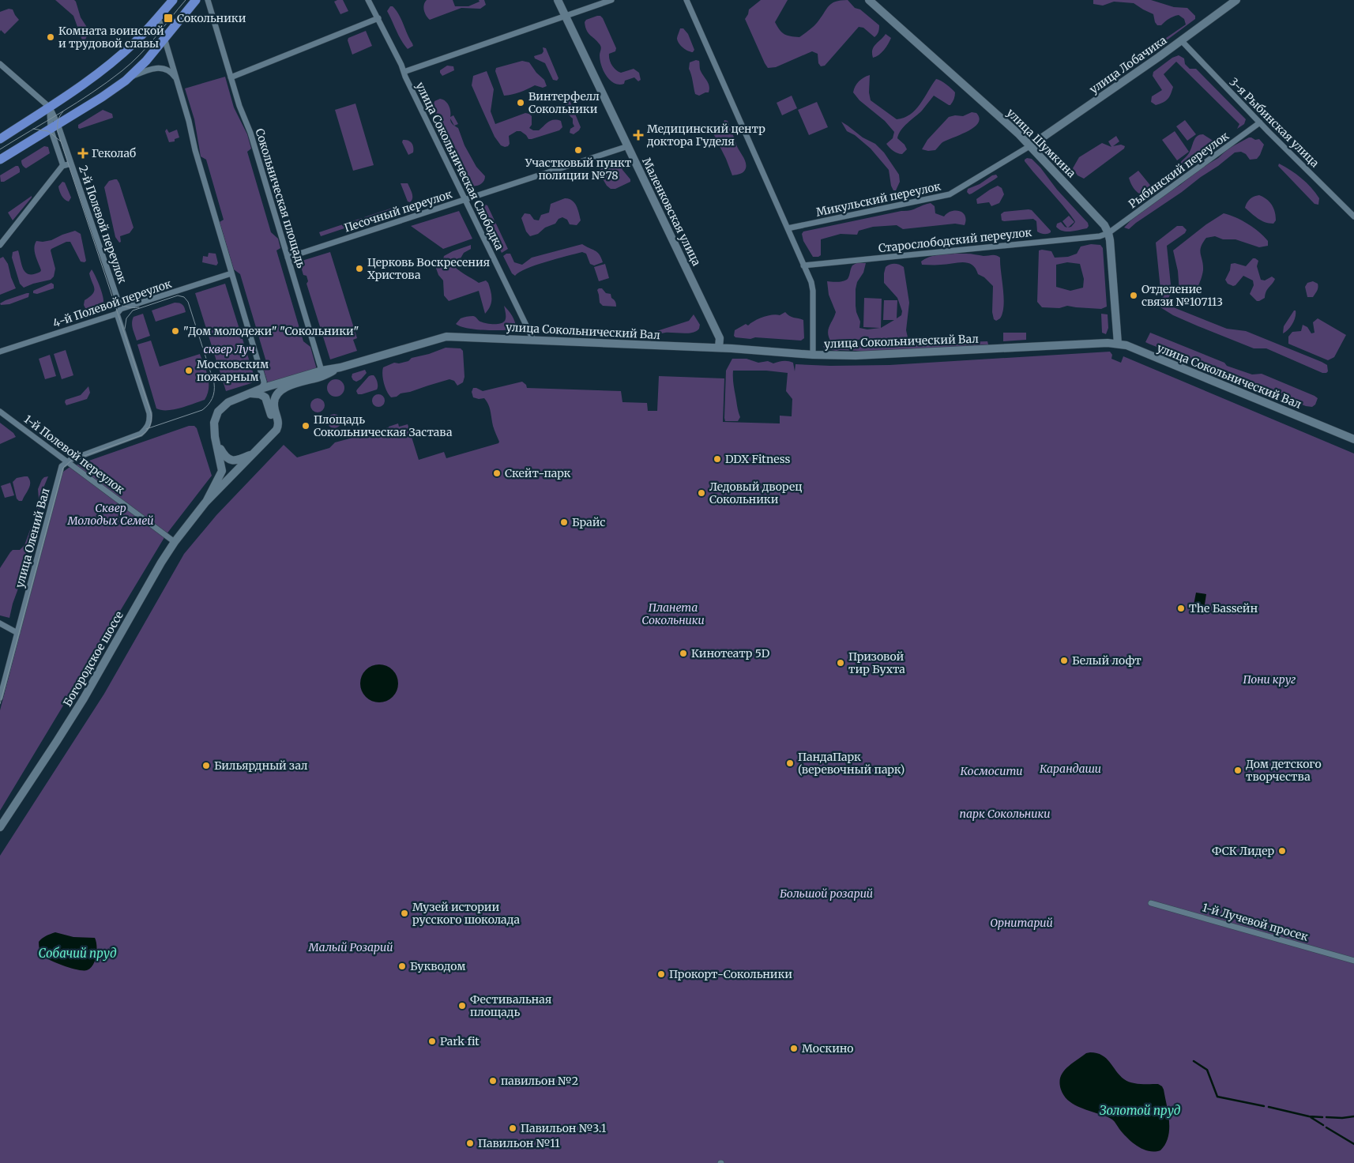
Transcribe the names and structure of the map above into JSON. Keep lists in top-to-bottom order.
{
  "streets": {
    "main road": [
      "улица Лобачика",
      "улица Шумкина",
      "Маленковская улица",
      "улица Сокольнический Вал",
      "Богородское шоссе"
    ],
    "street": [
      "3-я Рыбинская улица",
      "улица Сокольническая Слободка",
      "Рыбинский переулок",
      "Сокольническая площадь",
      "Микульский переулок",
      "Песочный переулок",
      "2-й Полевой переулок",
      "Старослободский переулок",
      "4-й Полевой переулок",
      "1-й Полевой переулок",
      "улица Олений Вал",
      "1-й Лучевой просек"
    ]
  },
  "crossings": [
    ["улица Лобачика", "3-я Рыбинская улица"],
    ["улица Лобачика", "улица Шумкина"],
    ["улица Лобачика", "Микульский переулок"],
    ["3-я Рыбинская улица", "Рыбинский переулок"],
    ["улица Шумкина", "Рыбинский переулок"],
    ["улица Шумкина", "Микульский переулок"],
    ["улица Шумкина", "Старослободский переулок"],
    ["улица Сокольническая Слободка", "Песочный переулок"],
    ["улица Сокольническая Слободка", "улица Сокольнический Вал"],
    ["Рыбинский переулок", "Старослободский переулок"],
    ["Сокольническая площадь", "Песочный переулок"],
    ["Сокольническая площадь", "улица Сокольнический Вал"],
    ["Песочный переулок", "Маленковская улица"],
    ["Маленковская улица", "улица Сокольнический Вал"],
    ["2-й Полевой переулок", "4-й Полевой переулок"],
    ["2-й Полевой переулок", "1-й Полевой переулок"],
    ["2-й Полевой переулок", "улица Олений Вал"],
    ["улица Сокольнический Вал", "Богородское шоссе"],
    ["1-й Полевой переулок", "улица Олений Вал"],
    ["1-й Полевой переулок", "Богородское шоссе"]
  ],
  "water": ["Собачий пруд", "Золотой пруд"],
  "parks": [
    "сквер Луч",
    "Сквер Молодых Семей",
    "Планета Сокольники",
    "Пони круг",
    "Карандаши",
    "Космосити",
    "парк Сокольники",
    "Большой розарий",
    "Орнитарий",
    "Малый Розарий"
  ],
  "places": {
    "transit": ["Сокольники"],
    "other": [
      "Комната воинской и трудовой славы",
      "Винтерфелл Сокольники",
      "Участковый пункт полиции №78",
      "Церковь Воскресения Христова",
      "Отделение связи №107113",
      "\"Дом молодежи\" \"Сокольники\"",
      "Московским пожарным",
      "Площадь Сокольническая Застава",
      "DDX Fitness",
      "Скейт-парк",
      "Ледовый дворец Сокольники",
      "Брайс",
      "The Баssейн",
      "Кинотеатр 5D",
      "Белый лофт",
      "Призовой тир Бухта",
      "ПандаПарк (веревочный парк)",
      "Бильярдный зал",
      "Дом детского творчества",
      "ФСК Лидер",
      "Музей истории русского шоколада",
      "Букводом",
      "Прокорт-Сокольники",
      "Фестивальная площадь",
      "Park fit",
      "Москино",
      "павильон №2",
      "Павильон №3.1",
      "Павильон №11"
    ],
    "health": ["Медицинский центр доктора Гуделя", "Геколаб"]
  }
}
